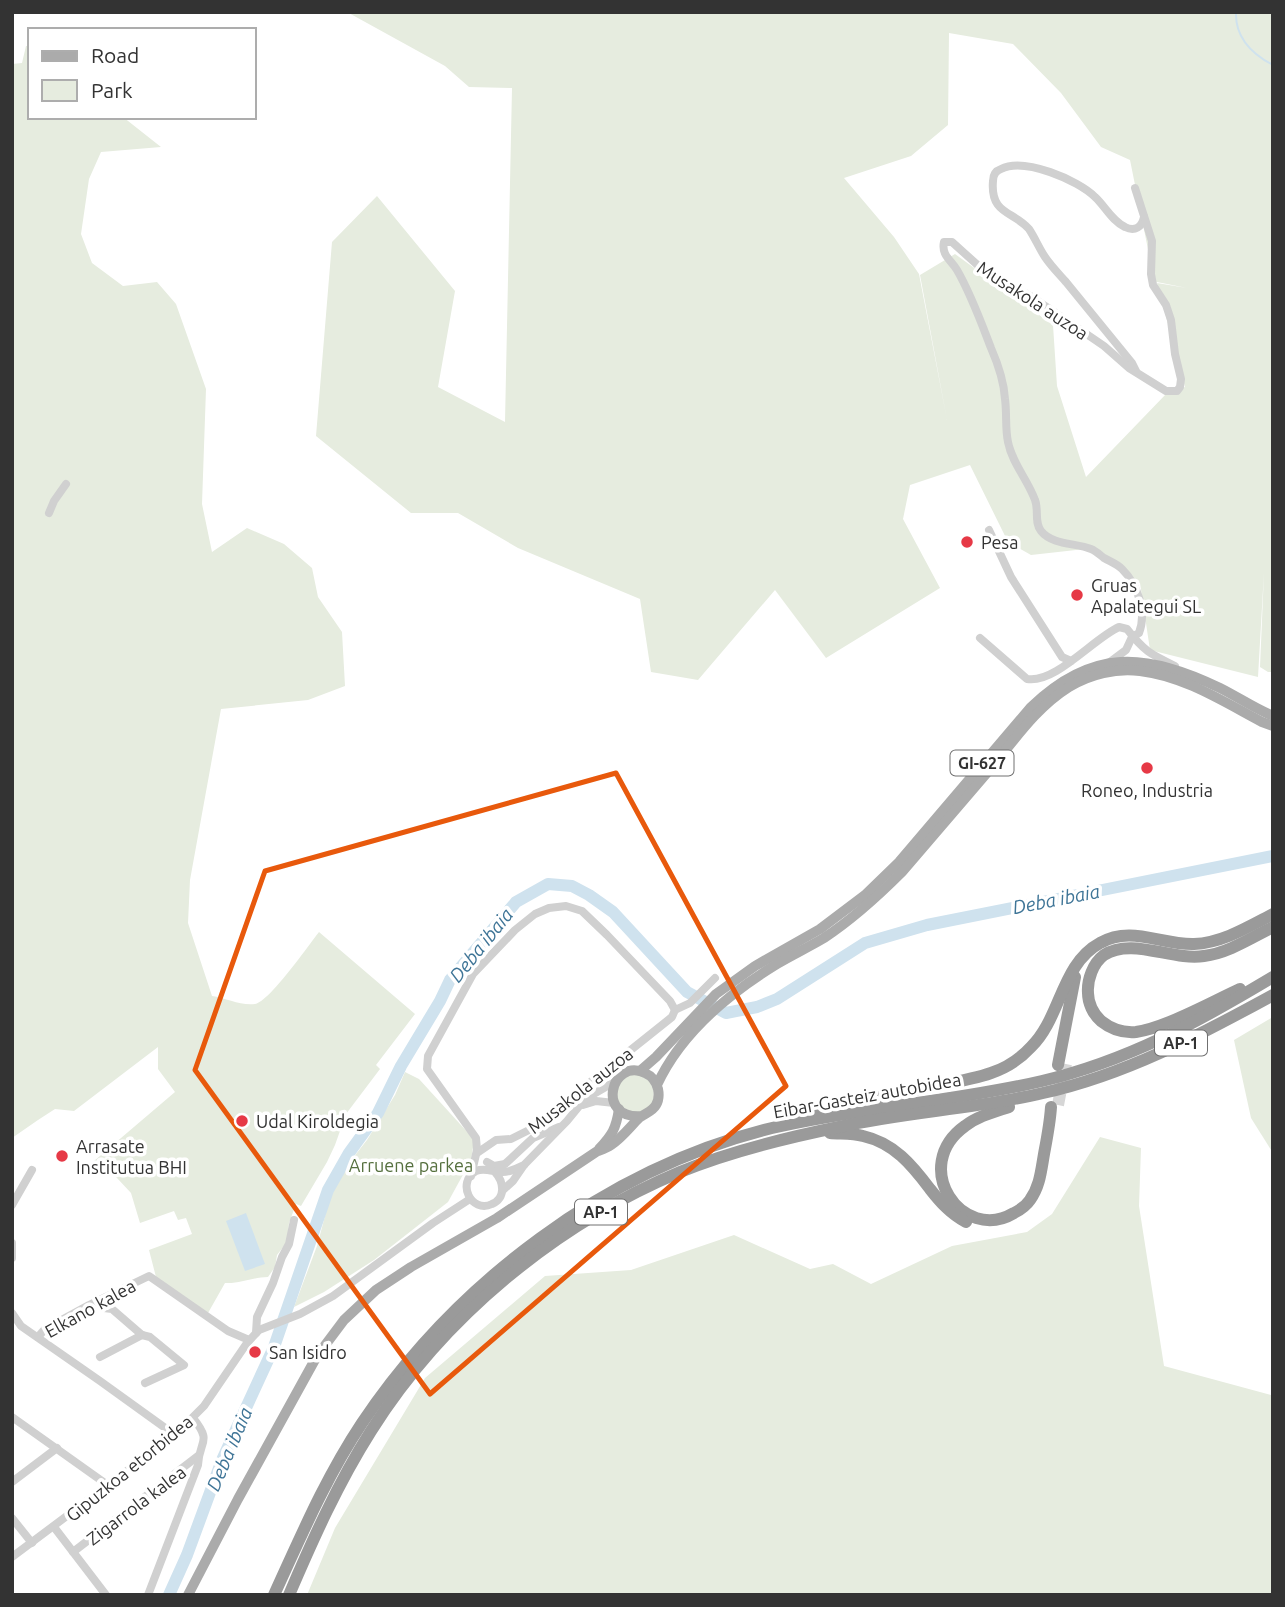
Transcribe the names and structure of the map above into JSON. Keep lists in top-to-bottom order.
{
  "streets": {
    "highway": ["AP-1", "Eibar-Gasteiz autobidea"],
    "main road": ["GI-627"],
    "street": [
      "Musakola auzoa",
      "Elkano kalea",
      "Gipuzkoa etorbidea",
      "Zigarrola kalea"
    ]
  },
  "crossings": [
    ["Musakola auzoa", "GI-627"],
    ["Musakola auzoa", "Gipuzkoa etorbidea"],
    ["Elkano kalea", "Gipuzkoa etorbidea"],
    ["Gipuzkoa etorbidea", "Zigarrola kalea"]
  ],
  "water": ["Deba ibaia"],
  "parks": ["Arruene parkea"],
  "places": [
    "Pesa",
    "Gruas Apalategui SL",
    "Roneo, Industria",
    "Udal Kiroldegia",
    "Arrasate Institutua BHI",
    "San Isidro"
  ],
  "legend": ["Road", "Park"]
}
